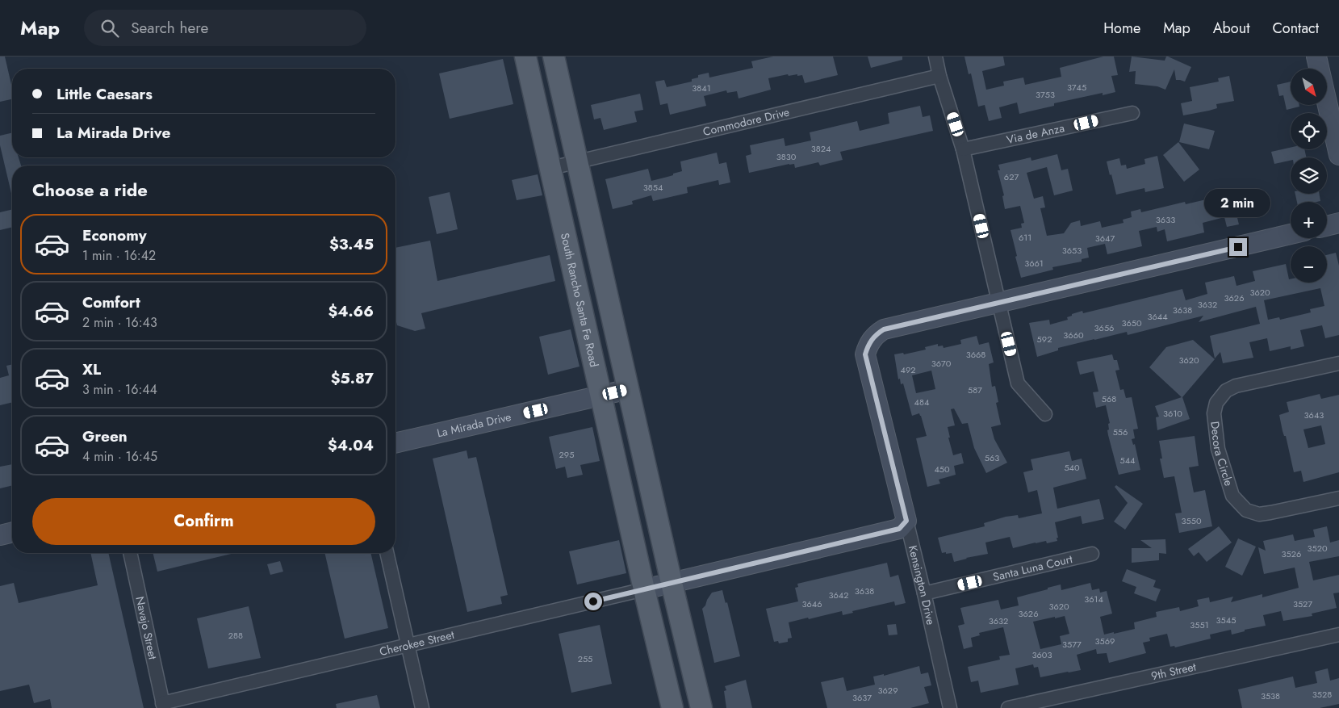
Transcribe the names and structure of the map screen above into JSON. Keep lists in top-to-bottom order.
{
  "streets": {
    "main road": ["South Rancho Santa Fe Road"],
    "street": [
      "Commodore Drive",
      "Via de Anza",
      "La Mirada Drive",
      "Decora Circle",
      "Santa Luna Court",
      "Kensington Drive",
      "Navajo Street",
      "Cherokee Street",
      "9th Street"
    ]
  },
  "crossings": [
    ["Commodore Drive", "South Rancho Santa Fe Road"],
    ["South Rancho Santa Fe Road", "La Mirada Drive"],
    ["South Rancho Santa Fe Road", "Cherokee Street"],
    ["Santa Luna Court", "Kensington Drive"],
    ["Kensington Drive", "Cherokee Street"],
    ["Navajo Street", "Cherokee Street"]
  ],
  "house_numbers": [
    "3745",
    "3841",
    "3753",
    "3824",
    "3830",
    "627",
    "3854",
    "3633",
    "611",
    "3647",
    "3653",
    "3661",
    "3620",
    "3626",
    "3632",
    "3638",
    "3644",
    "3650",
    "3656",
    "3660",
    "592",
    "3668",
    "3620",
    "3670",
    "492",
    "587",
    "568",
    "484",
    "3610",
    "3643",
    "556",
    "295",
    "563",
    "544",
    "540",
    "450",
    "3550",
    "3520",
    "3526",
    "3638",
    "3642",
    "3614",
    "3646",
    "3527",
    "3620",
    "3626",
    "3545",
    "3632",
    "3551",
    "288",
    "3569",
    "3577",
    "3603",
    "255",
    "3629",
    "3528",
    "3538",
    "3637"
  ],
  "north": "bottom right",
  "page": {
    "header": "Map",
    "search": "Search here",
    "nav": [
      "Home",
      "Map",
      "About",
      "Contact"
    ],
    "map_buttons": ["+", "−"],
    "banner": ["Little Caesars", "La Mirada Drive"],
    "heading": "Choose a ride",
    "bubble": "2 min",
    "list": [
      {
        "name": "Economy",
        "note": "1 min · 16:42",
        "value": "$3.45"
      },
      {
        "name": "Comfort",
        "note": "2 min · 16:43",
        "value": "$4.66"
      },
      {
        "name": "XL",
        "note": "3 min · 16:44",
        "value": "$5.87"
      },
      {
        "name": "Green",
        "note": "4 min · 16:45",
        "value": "$4.04"
      }
    ],
    "buttons": "Confirm"
  }
}
